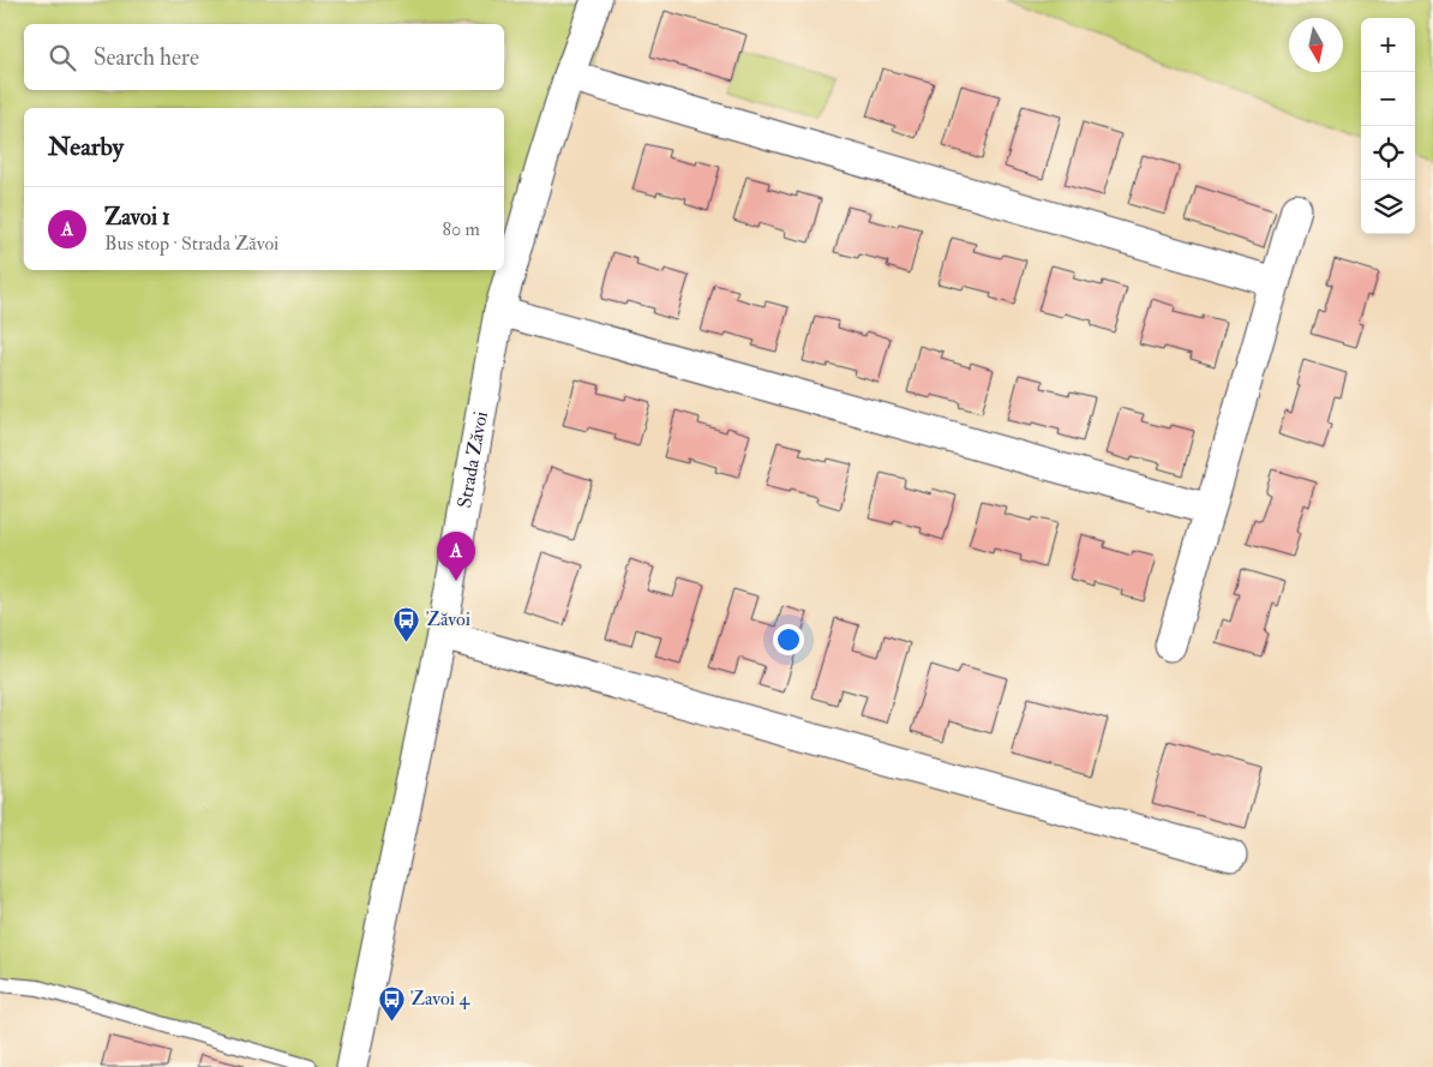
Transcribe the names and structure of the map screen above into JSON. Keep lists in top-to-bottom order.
{
  "streets": {
    "street": ["Strada Zăvoi"]
  },
  "places": {
    "bus stop": ["Zăvoi", "Zavoi 4"]
  },
  "north": "bottom",
  "page": {
    "map_buttons": ["+", "−"],
    "search": "Search here",
    "heading": "Nearby",
    "list": [
      {
        "mark": "A",
        "name": "Zavoi 1",
        "note": "Bus stop · Strada Zăvoi",
        "value": "80 m"
      }
    ],
    "pins": "A"
  }
}
